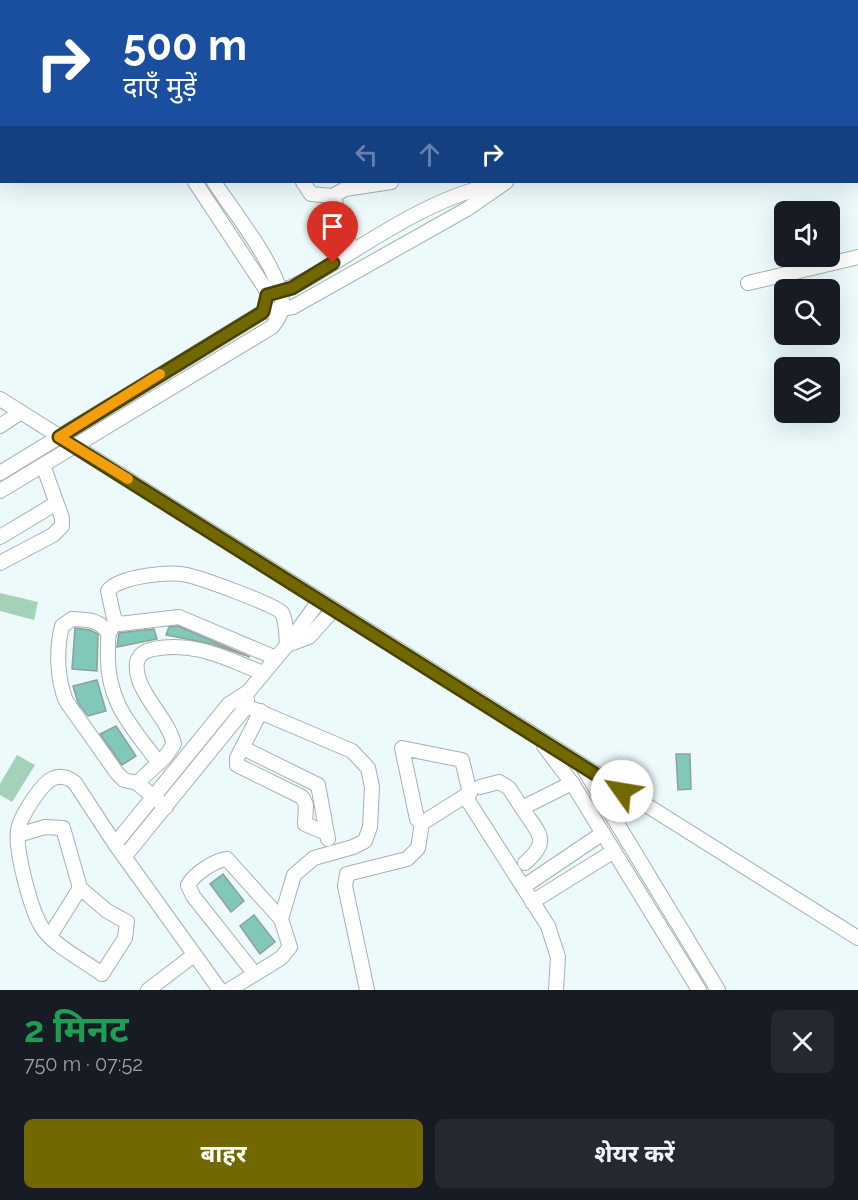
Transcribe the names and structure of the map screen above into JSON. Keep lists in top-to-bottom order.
{
  "page": {
    "turn": ["500 m", "दाएँ मुड़ें"],
    "heading": ["2 मिनट", "750 m · 07:52"],
    "buttons": ["बाहर", "शेयर करें"]
  }
}
